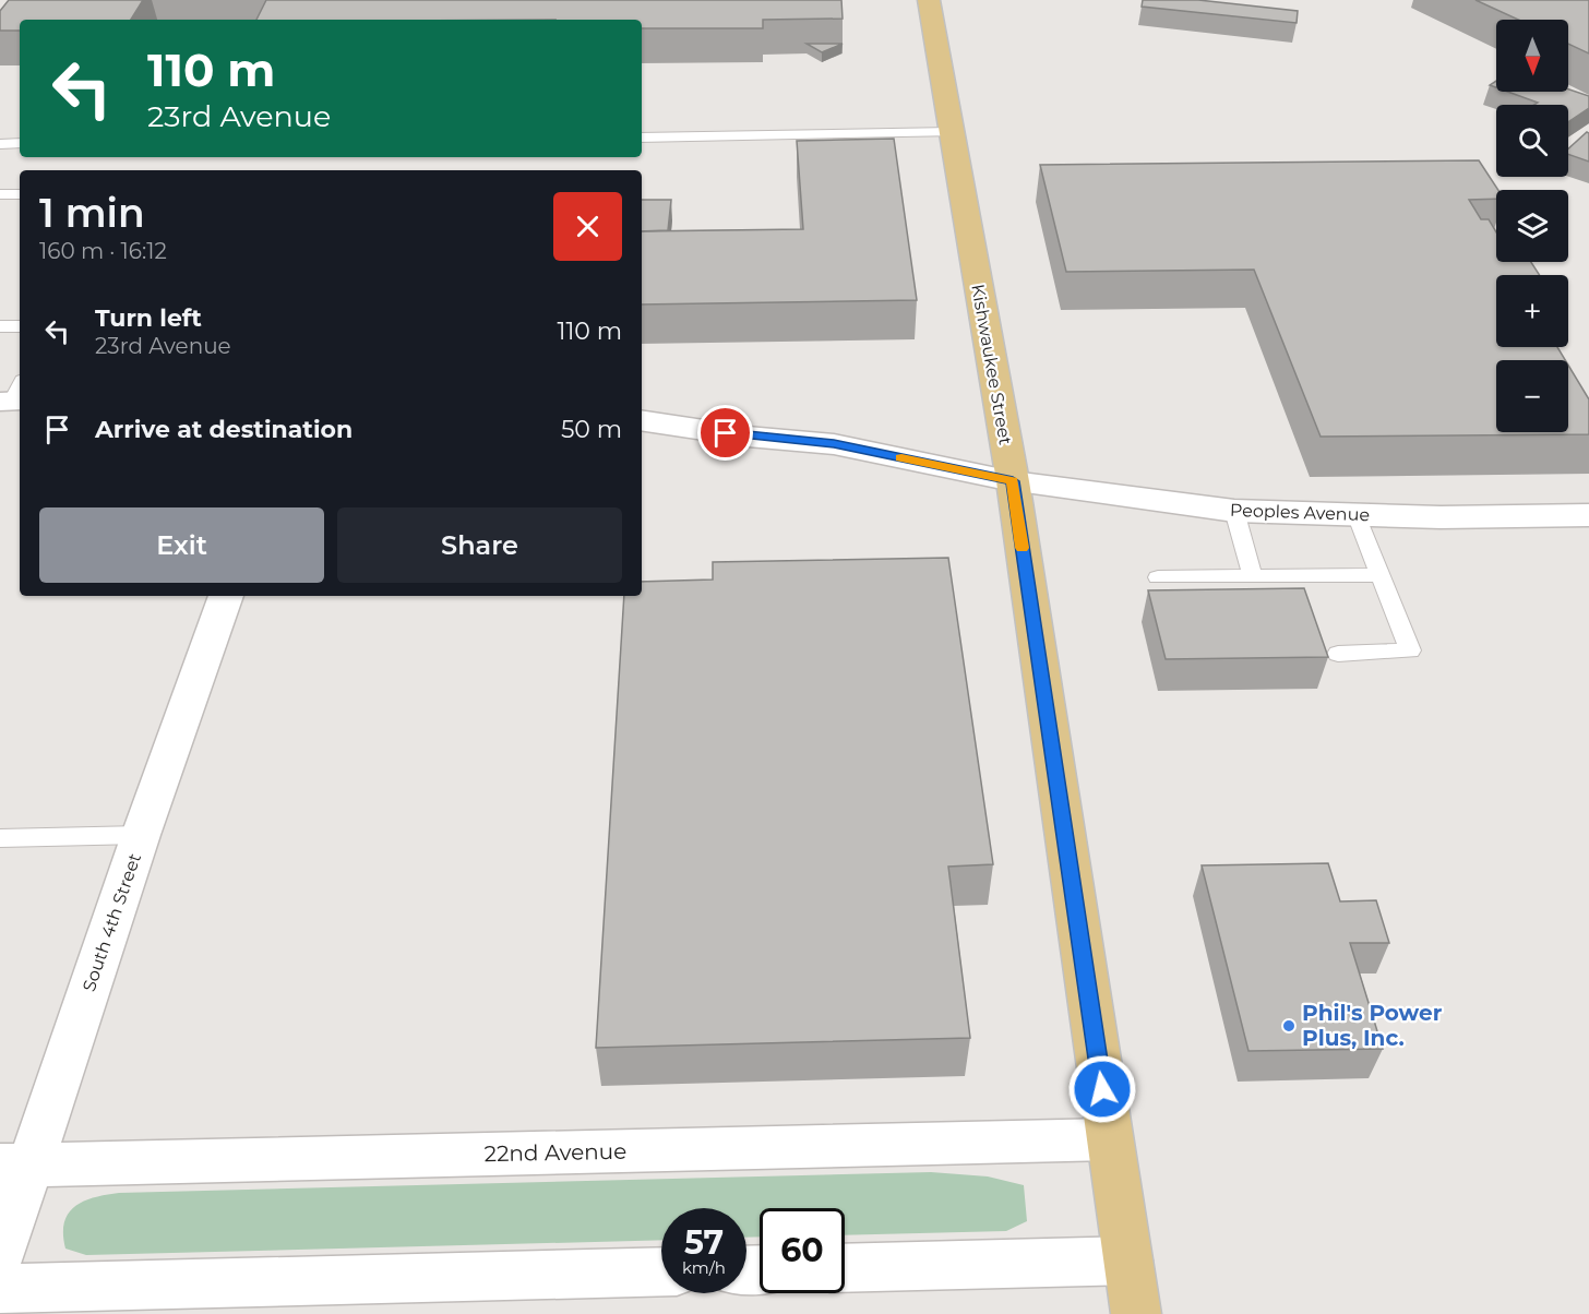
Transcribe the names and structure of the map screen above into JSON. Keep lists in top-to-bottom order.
{
  "streets": {
    "main road": ["Kishwaukee Street"],
    "street": ["Peoples Avenue", "South 4th Street", "22nd Avenue"]
  },
  "crossings": [
    ["Kishwaukee Street", "Peoples Avenue"],
    ["Kishwaukee Street", "22nd Avenue"],
    ["South 4th Street", "22nd Avenue"]
  ],
  "places": ["Phil's Power Plus, Inc."],
  "north": "bottom",
  "page": {
    "map_buttons": ["+", "−"],
    "turn": ["110 m", "23rd Avenue"],
    "heading": ["1 min", "160 m · 16:12"],
    "list": [
      {
        "name": "Turn left",
        "note": "23rd Avenue",
        "value": "110 m"
      },
      {
        "name": "Arrive at destination",
        "value": "50 m"
      }
    ],
    "buttons": ["Exit", "Share"],
    "speed": "57 km/h",
    "limit": "60"
  }
}
